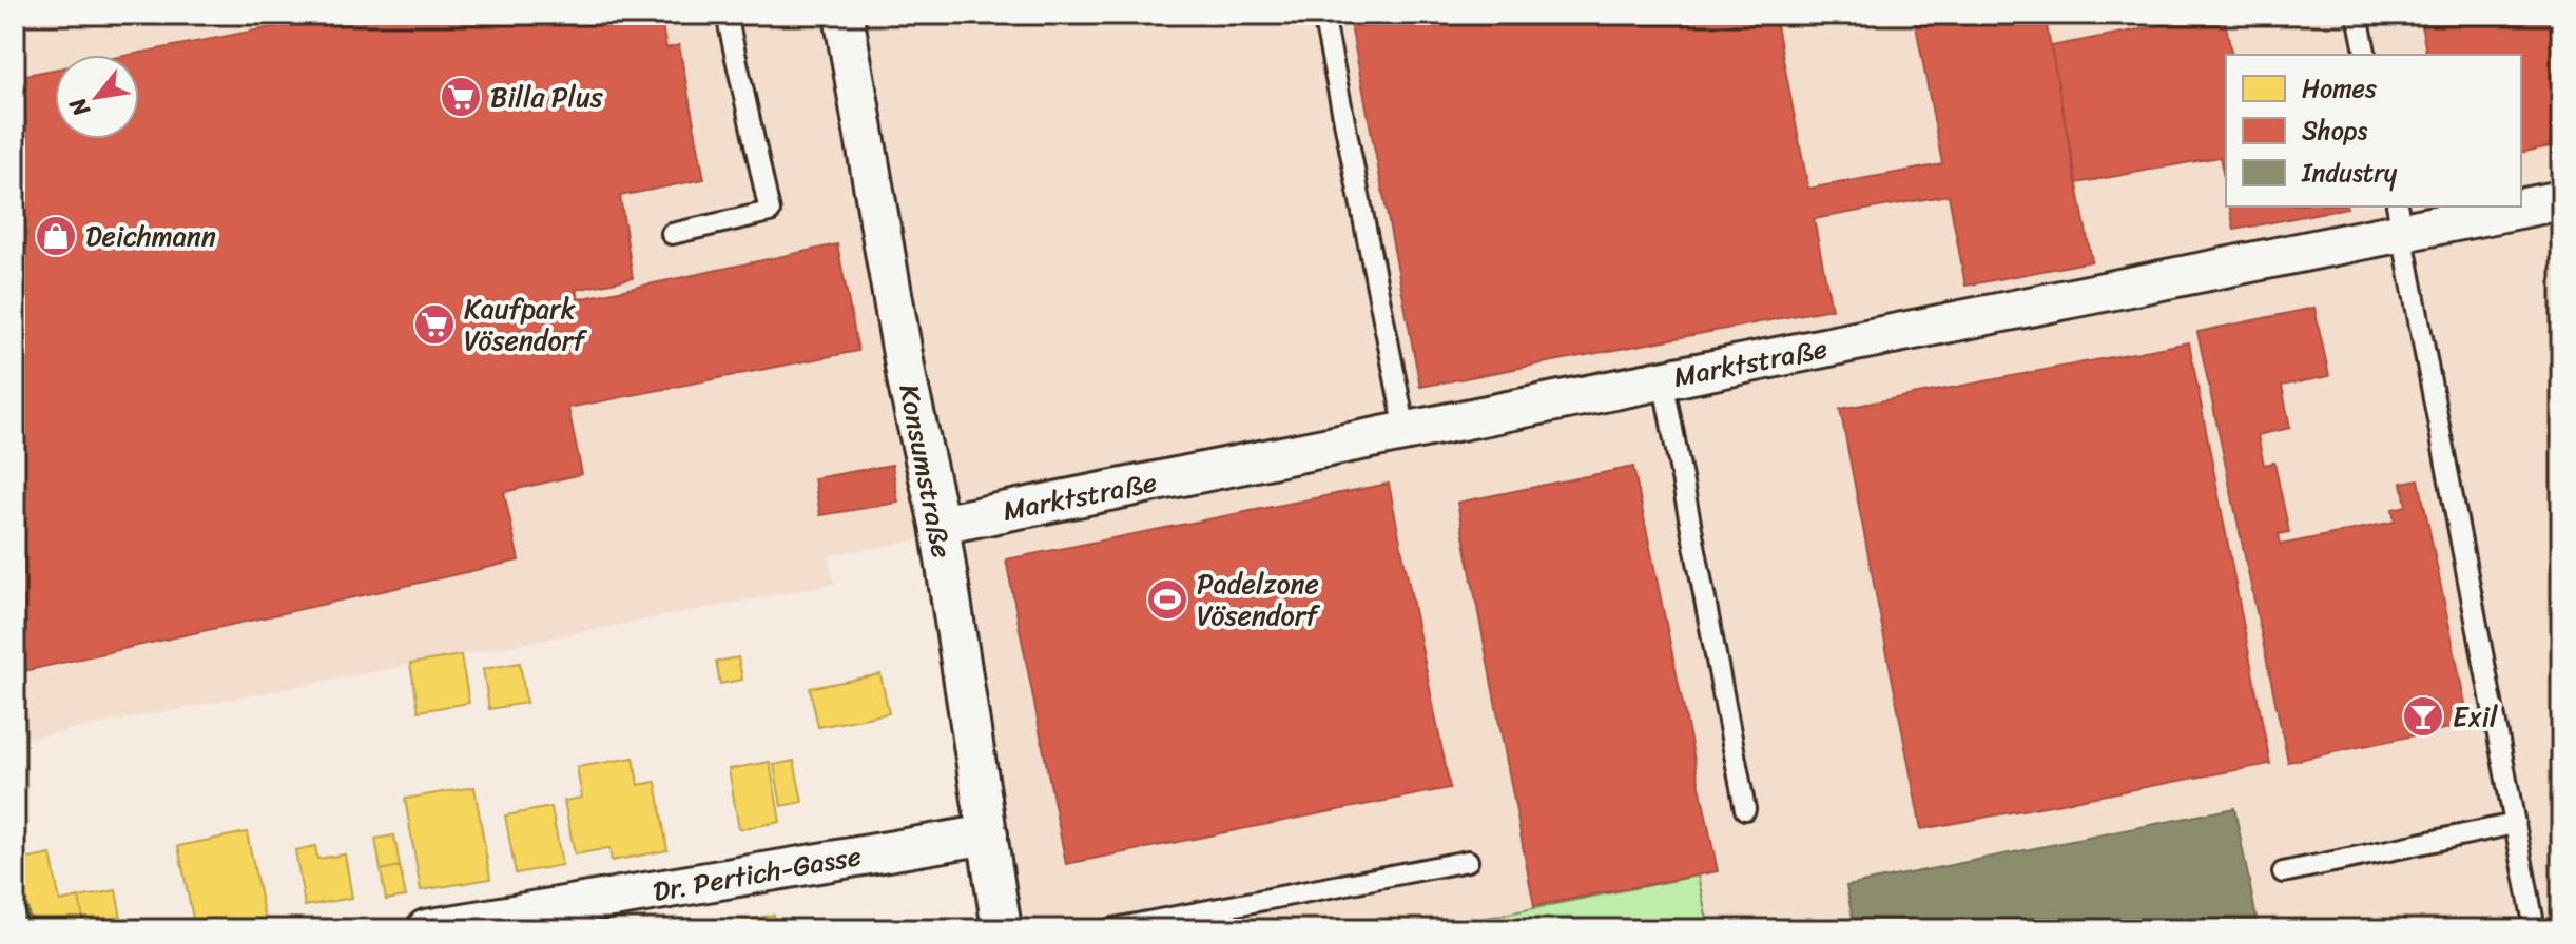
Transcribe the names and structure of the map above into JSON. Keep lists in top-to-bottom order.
{
  "streets": {
    "street": ["Marktstraße", "Konsumstraße", "Dr. Pertich-Gasse"]
  },
  "crossings": [
    ["Marktstraße", "Konsumstraße"],
    ["Konsumstraße", "Dr. Pertich-Gasse"]
  ],
  "places": {
    "supermarket": ["Billa Plus", "Kaufpark Vösendorf"],
    "shop": ["Deichmann"],
    "sports": ["Padelzone Vösendorf"],
    "bar": ["Exil"]
  },
  "legend": ["Homes", "Shops", "Industry"],
  "north": "bottom left"
}
